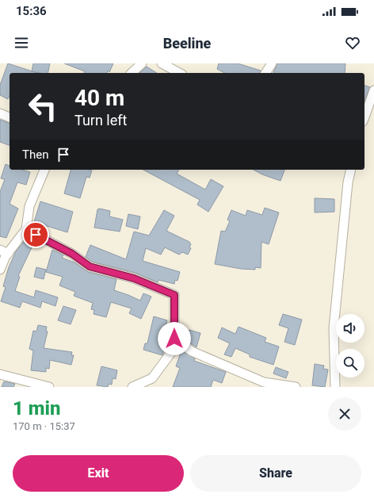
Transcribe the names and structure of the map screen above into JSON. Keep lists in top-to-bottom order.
{
  "page": {
    "status": "15:36",
    "header": "Beeline",
    "turn": ["40 m", "Turn left"],
    "then": "Then",
    "heading": ["1 min", "170 m · 15:37"],
    "buttons": ["Exit", "Share"]
  }
}
